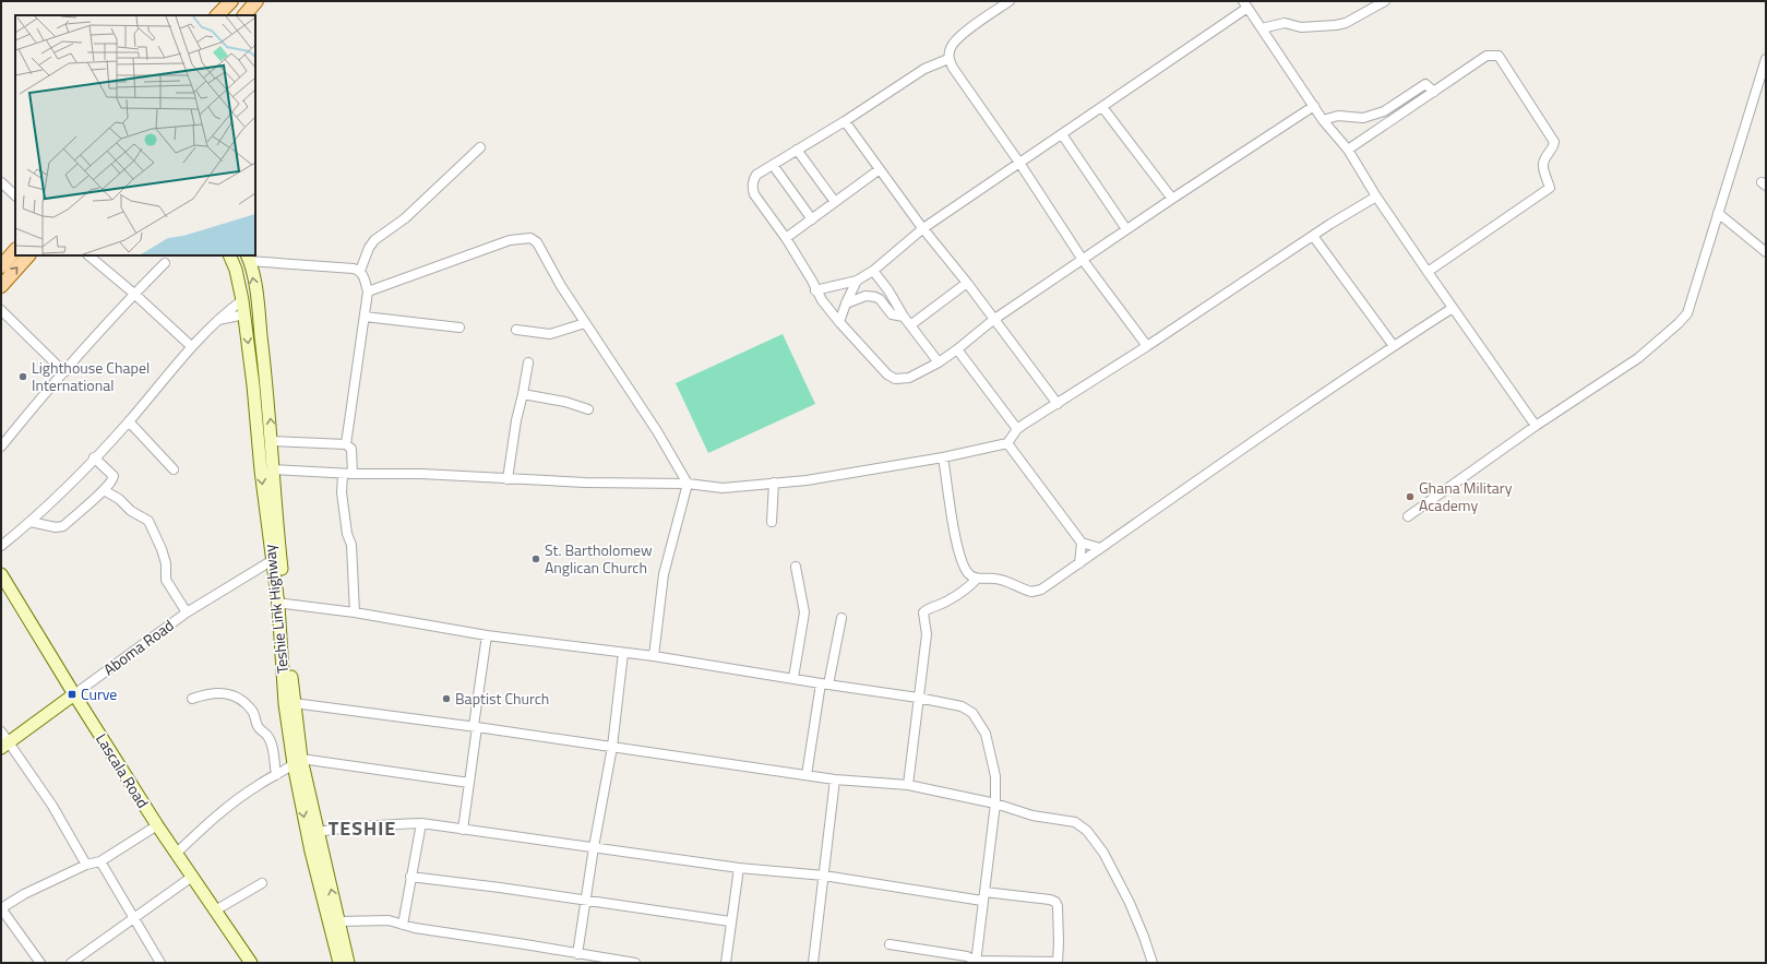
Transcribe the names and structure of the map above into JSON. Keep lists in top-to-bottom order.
{
  "streets": {
    "main road": ["Teshie Link Highway", "Aboma Road", "Lascala Road"]
  },
  "crossings": [
    ["Teshie Link Highway", "Aboma Road"],
    ["Aboma Road", "Lascala Road"]
  ],
  "districts": ["TESHIE"],
  "places": {
    "other": [
      "Lighthouse Chapel International",
      "Ghana Military Academy",
      "St. Bartholomew Anglican Church",
      "Baptist Church"
    ],
    "transit": ["Curve"]
  }
}
